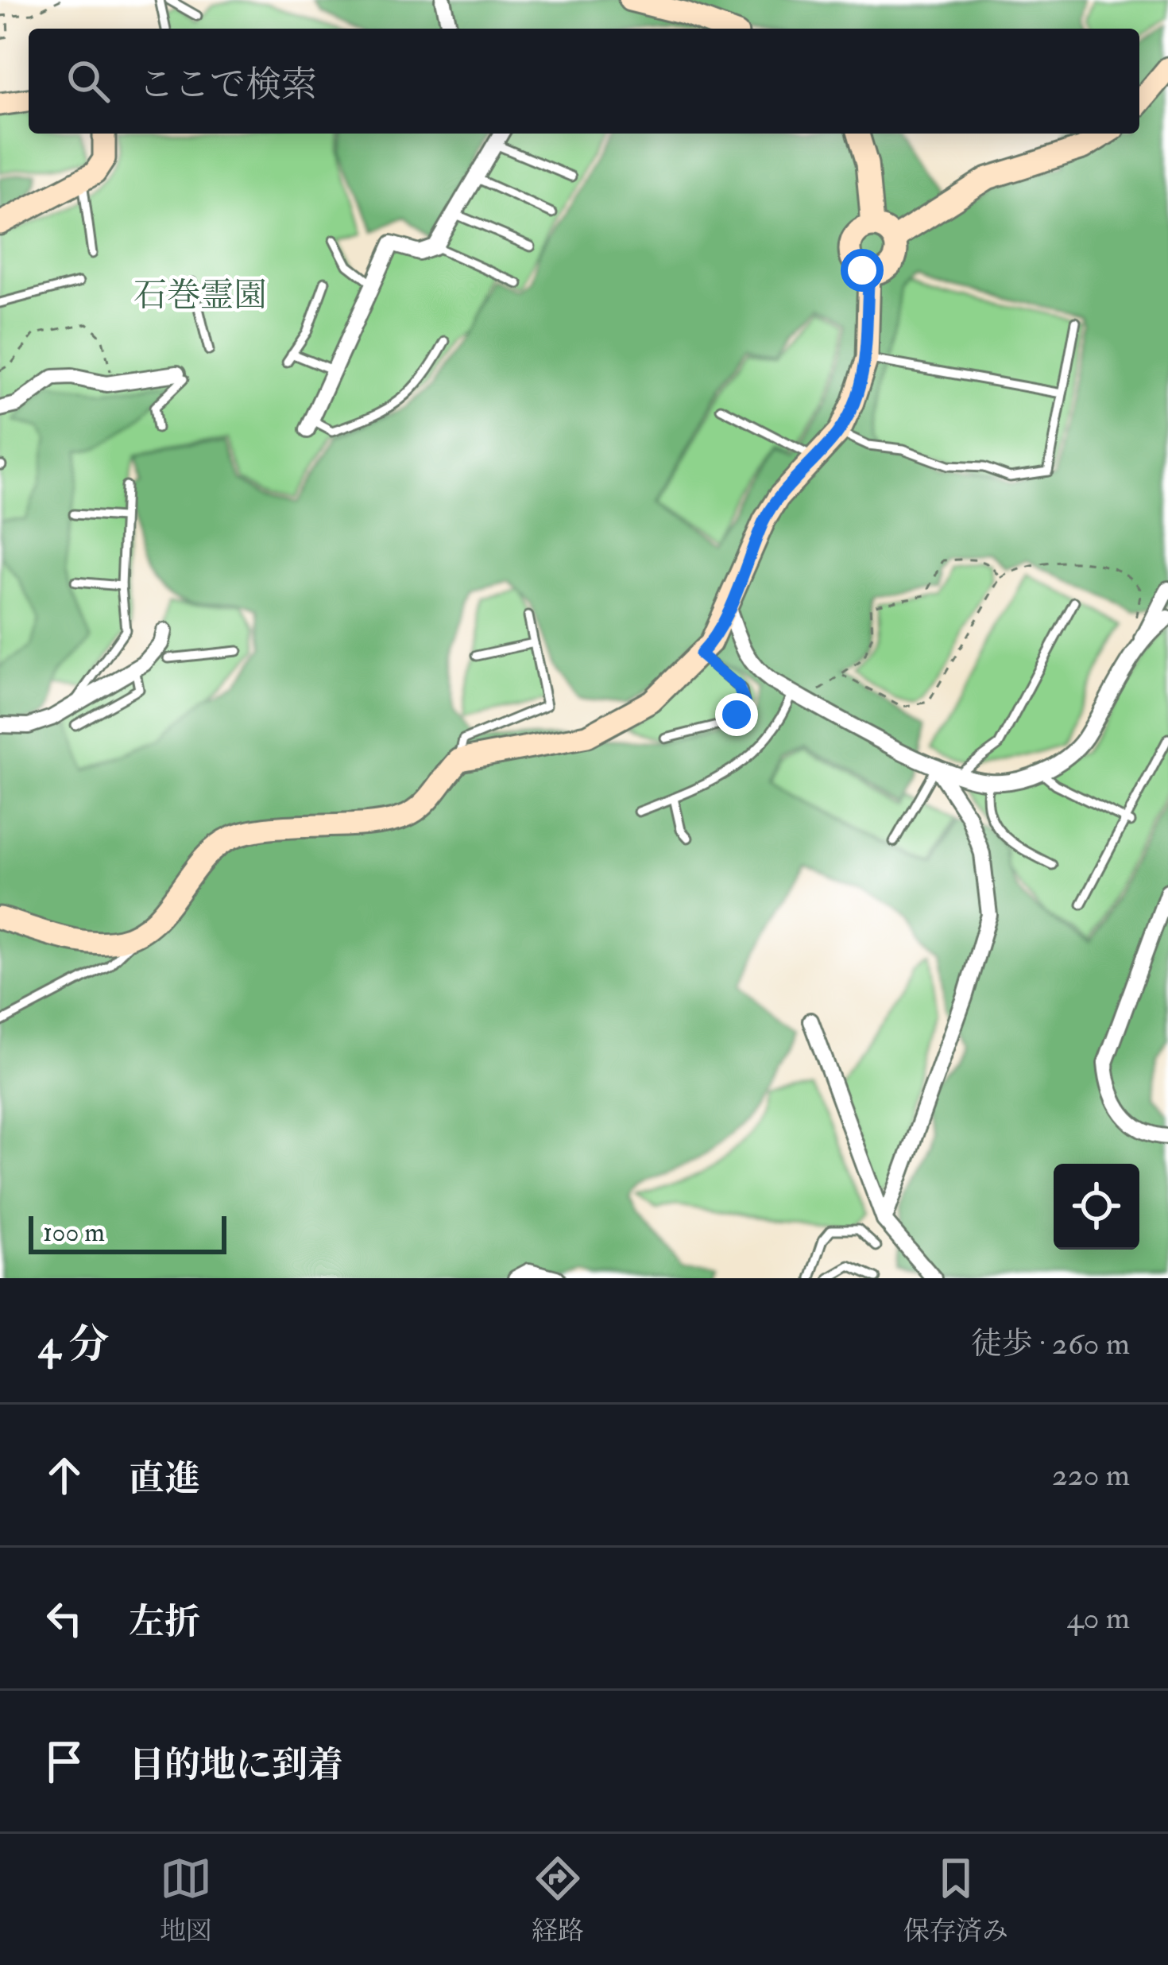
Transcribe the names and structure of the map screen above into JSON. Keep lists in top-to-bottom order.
{
  "parks": ["石巻霊園"],
  "scale_bar": "100 m",
  "page": {
    "search": "ここで検索",
    "scale": "100 m",
    "heading": ["4 分", "徒歩 · 260 m"],
    "list": [
      ["直進", "220 m"],
      ["左折", "40 m"],
      "目的地に到着"
    ],
    "nav": ["地図", "経路", "保存済み"]
  }
}
